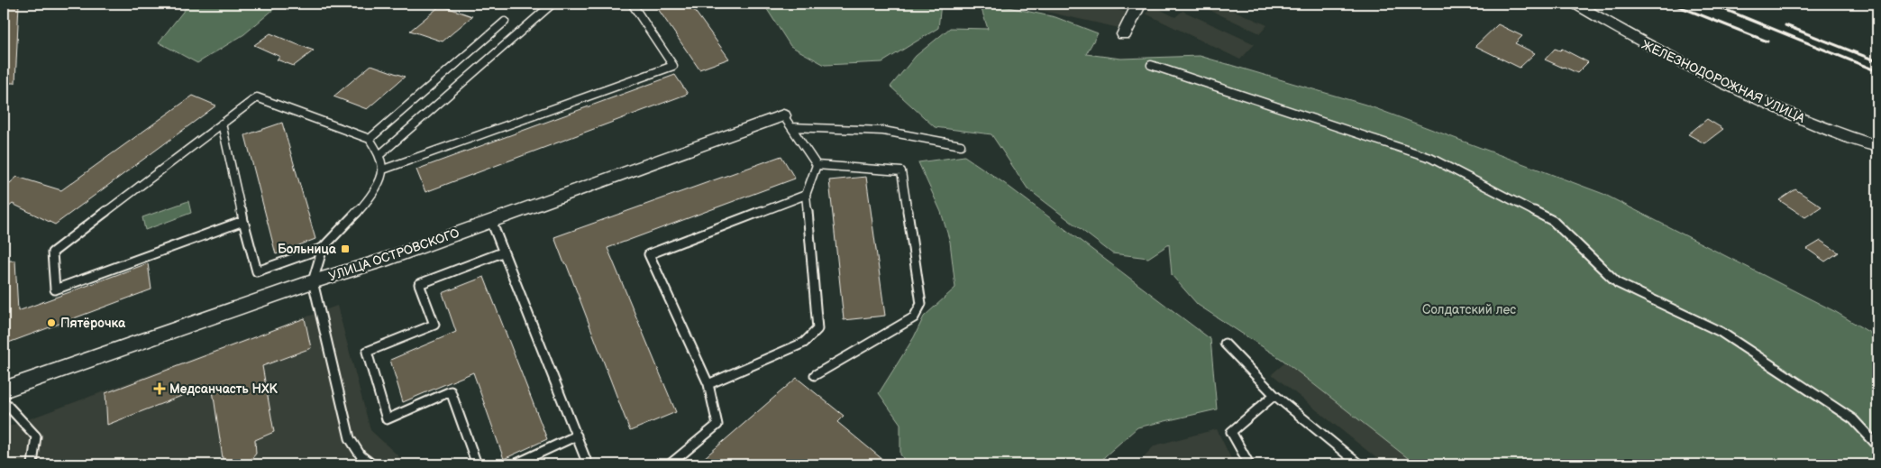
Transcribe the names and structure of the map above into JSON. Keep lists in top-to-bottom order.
{
  "streets": {
    "street": ["ЖЕЛЕЗНОДОРОЖНАЯ УЛИЦА", "УЛИЦА ОСТРОВСКОГО"]
  },
  "parks": ["Солдатский лес"],
  "places": {
    "transit": ["Больница"],
    "other": ["Пятёрочка"],
    "health": ["Медсанчасть НХК"]
  }
}
